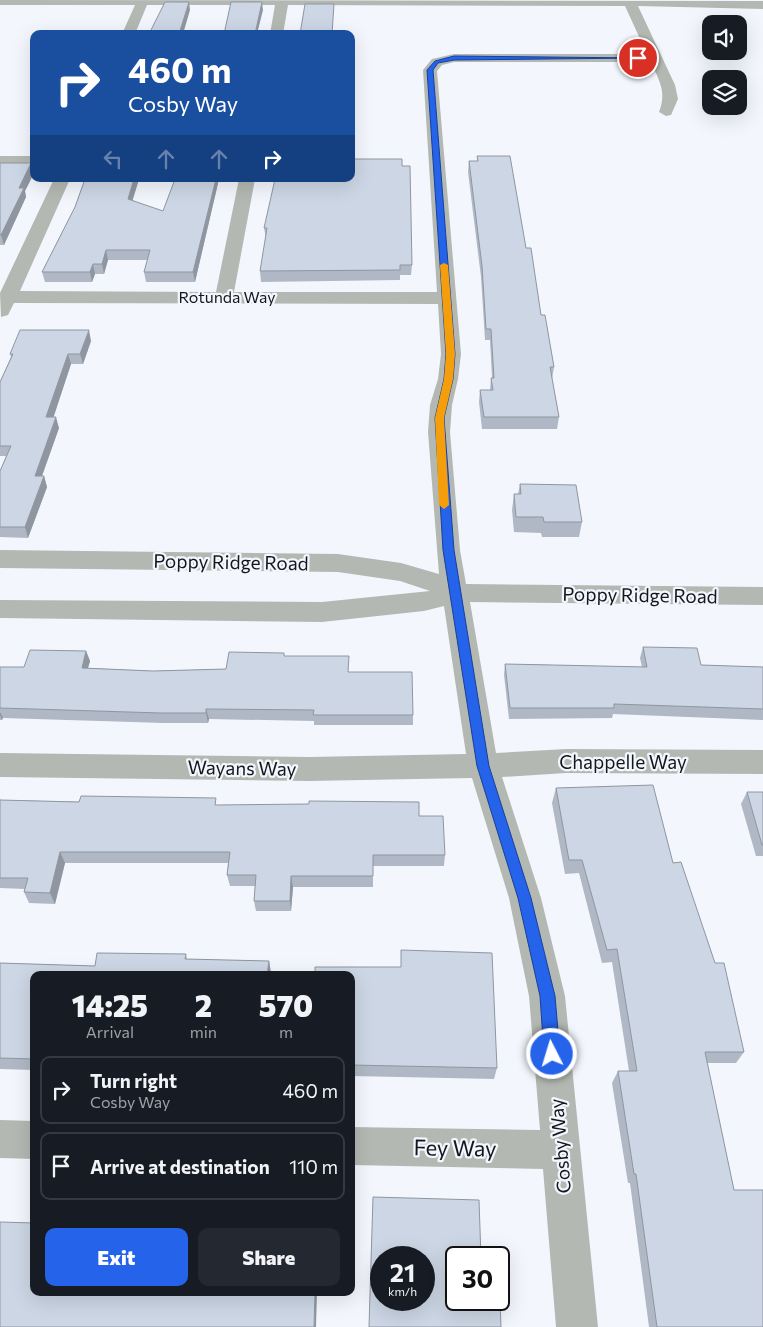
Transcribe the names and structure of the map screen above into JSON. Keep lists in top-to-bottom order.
{
  "streets": {
    "street": [
      "Rotunda Way",
      "Poppy Ridge Road",
      "Chappelle Way",
      "Wayans Way",
      "Cosby Way",
      "Fey Way"
    ]
  },
  "crossings": [
    ["Rotunda Way", "Cosby Way"],
    ["Poppy Ridge Road", "Cosby Way"],
    ["Chappelle Way", "Wayans Way"],
    ["Chappelle Way", "Cosby Way"],
    ["Wayans Way", "Cosby Way"],
    ["Cosby Way", "Fey Way"]
  ],
  "page": {
    "turn": ["460 m", "Cosby Way"],
    "eta": [
      "14:25",
      "Arrival",
      "2",
      "min",
      "570",
      "m"
    ],
    "list": [
      {
        "name": "Turn right",
        "note": "Cosby Way",
        "value": "460 m"
      },
      {
        "name": "Arrive at destination",
        "value": "110 m"
      }
    ],
    "buttons": ["Exit", "Share"],
    "speed": "21 km/h",
    "limit": "30"
  }
}
